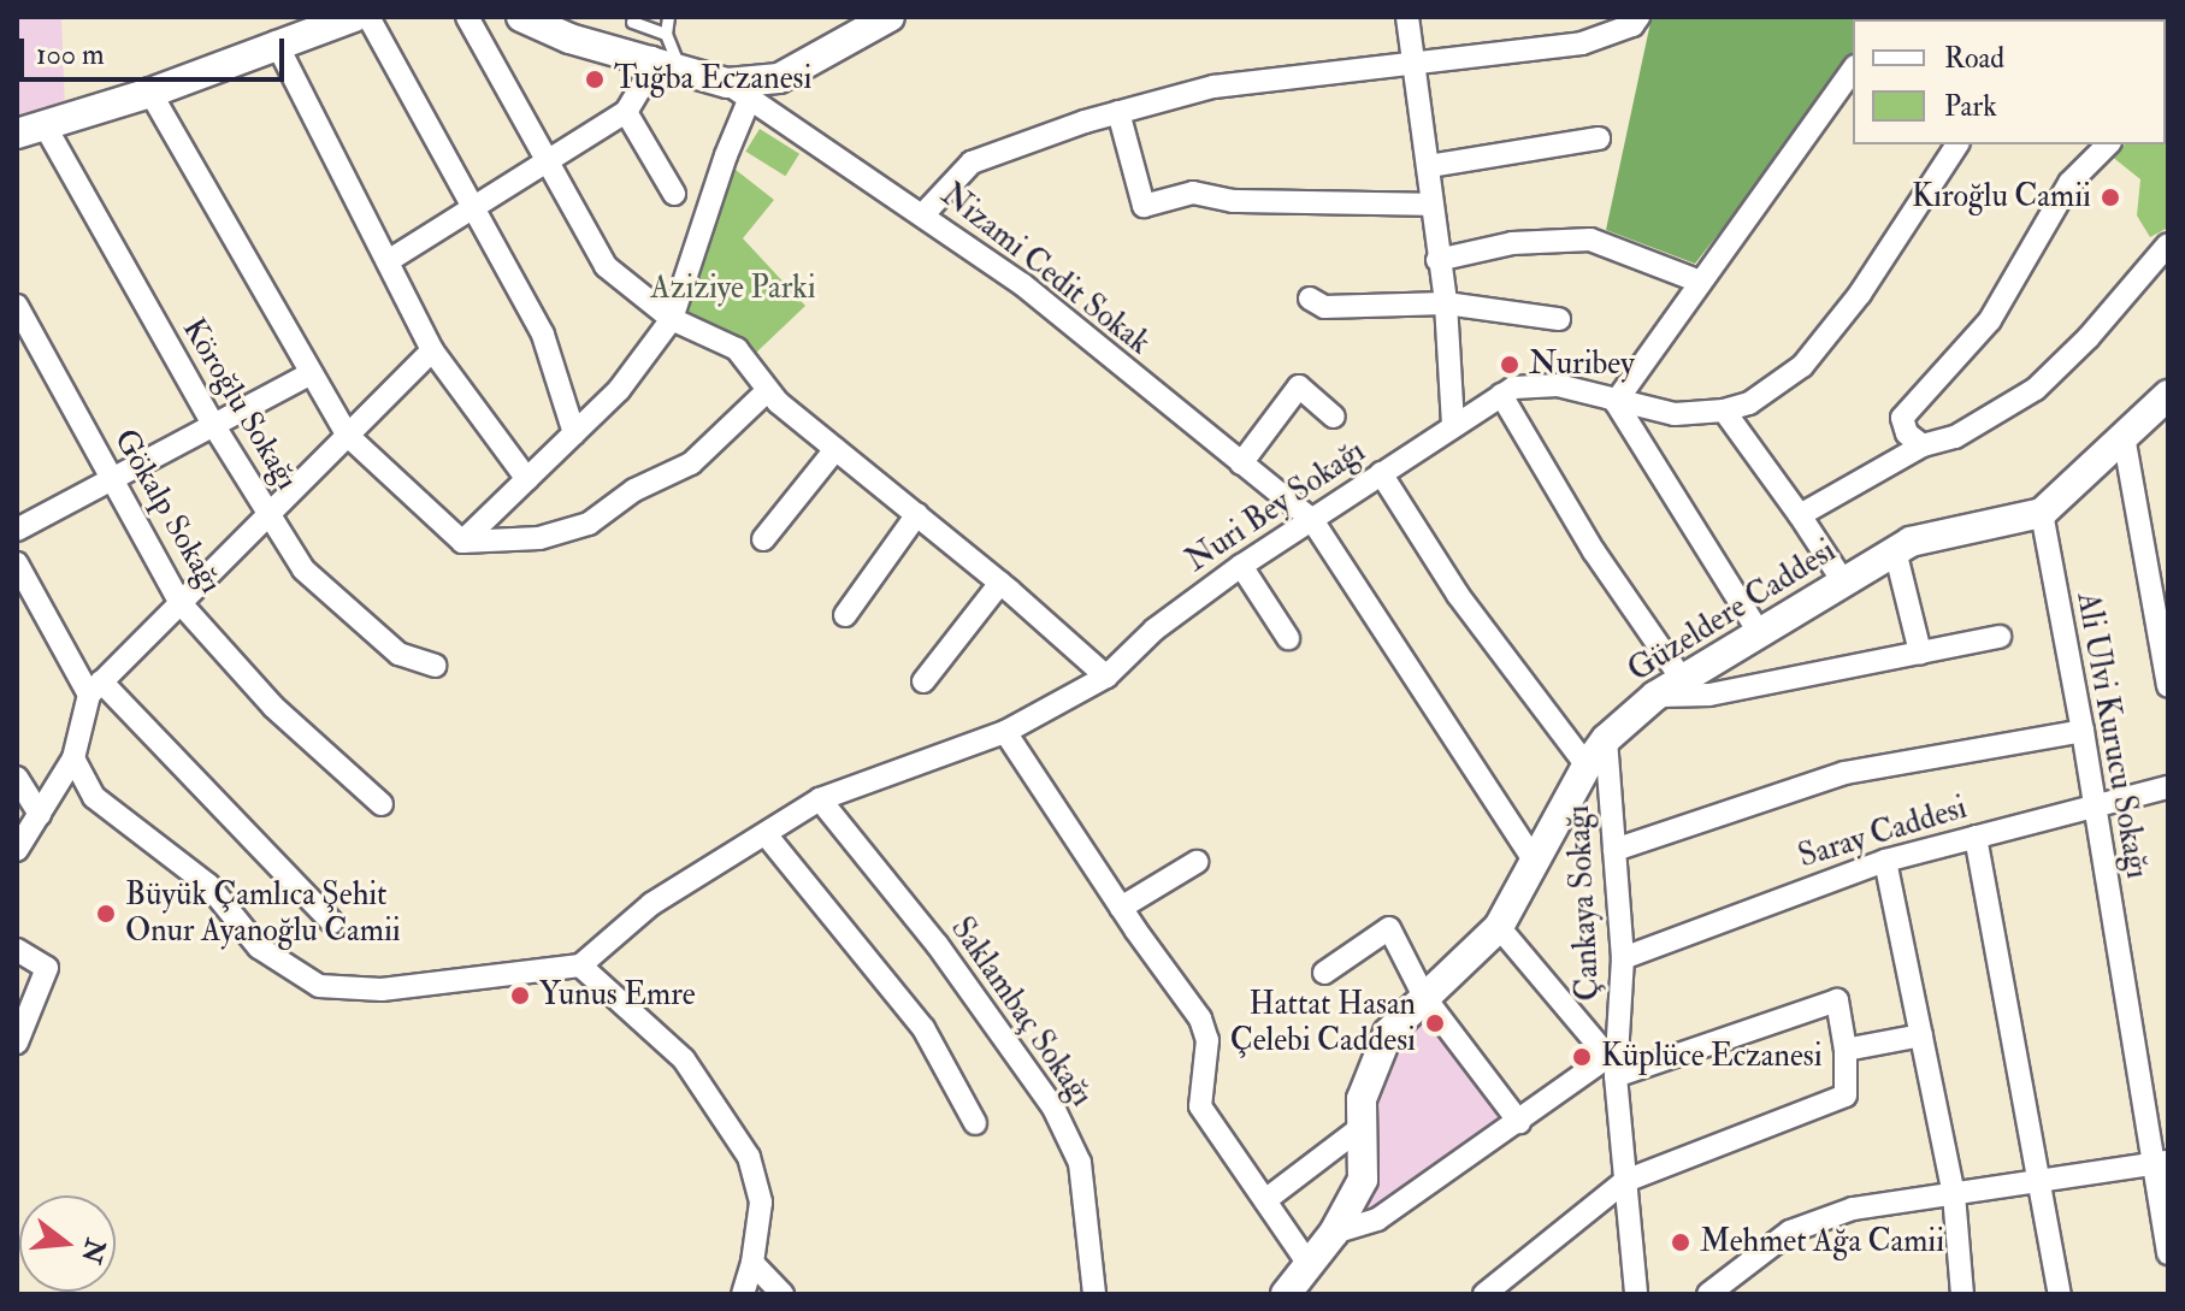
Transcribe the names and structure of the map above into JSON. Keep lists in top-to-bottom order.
{
  "streets": {
    "street": [
      "Nizami Cedit Sokak",
      "Köroğlu Sokağı",
      "Nuri Bey Sokağı",
      "Gökalp Sokağı",
      "Güzeldere Caddesi",
      "Ali Ulvi Kurucu Sokağı",
      "Saray Caddesi",
      "Çankaya Sokağı",
      "Saklambaç Sokağı"
    ]
  },
  "crossings": [
    ["Nizami Cedit Sokak", "Nuri Bey Sokağı"],
    ["Nizami Cedit Sokak", "Güzeldere Caddesi"],
    ["Nuri Bey Sokağı", "Saklambaç Sokağı"],
    ["Güzeldere Caddesi", "Ali Ulvi Kurucu Sokağı"],
    ["Güzeldere Caddesi", "Çankaya Sokağı"],
    ["Ali Ulvi Kurucu Sokağı", "Saray Caddesi"],
    ["Saray Caddesi", "Çankaya Sokağı"]
  ],
  "parks": ["Aziziye Parki"],
  "places": [
    "Tuğba Eczanesi",
    "Kıroğlu Camii",
    "Nuribey",
    "Büyük Çamlıca Şehit Onur Ayanoğlu Camii",
    "Yunus Emre",
    "Hattat Hasan Çelebi Caddesi",
    "Küplüce Eczanesi",
    "Mehmet Ağa Camii"
  ],
  "legend": ["Road", "Park"],
  "scale_bar": "100 m",
  "north": "right"
}
